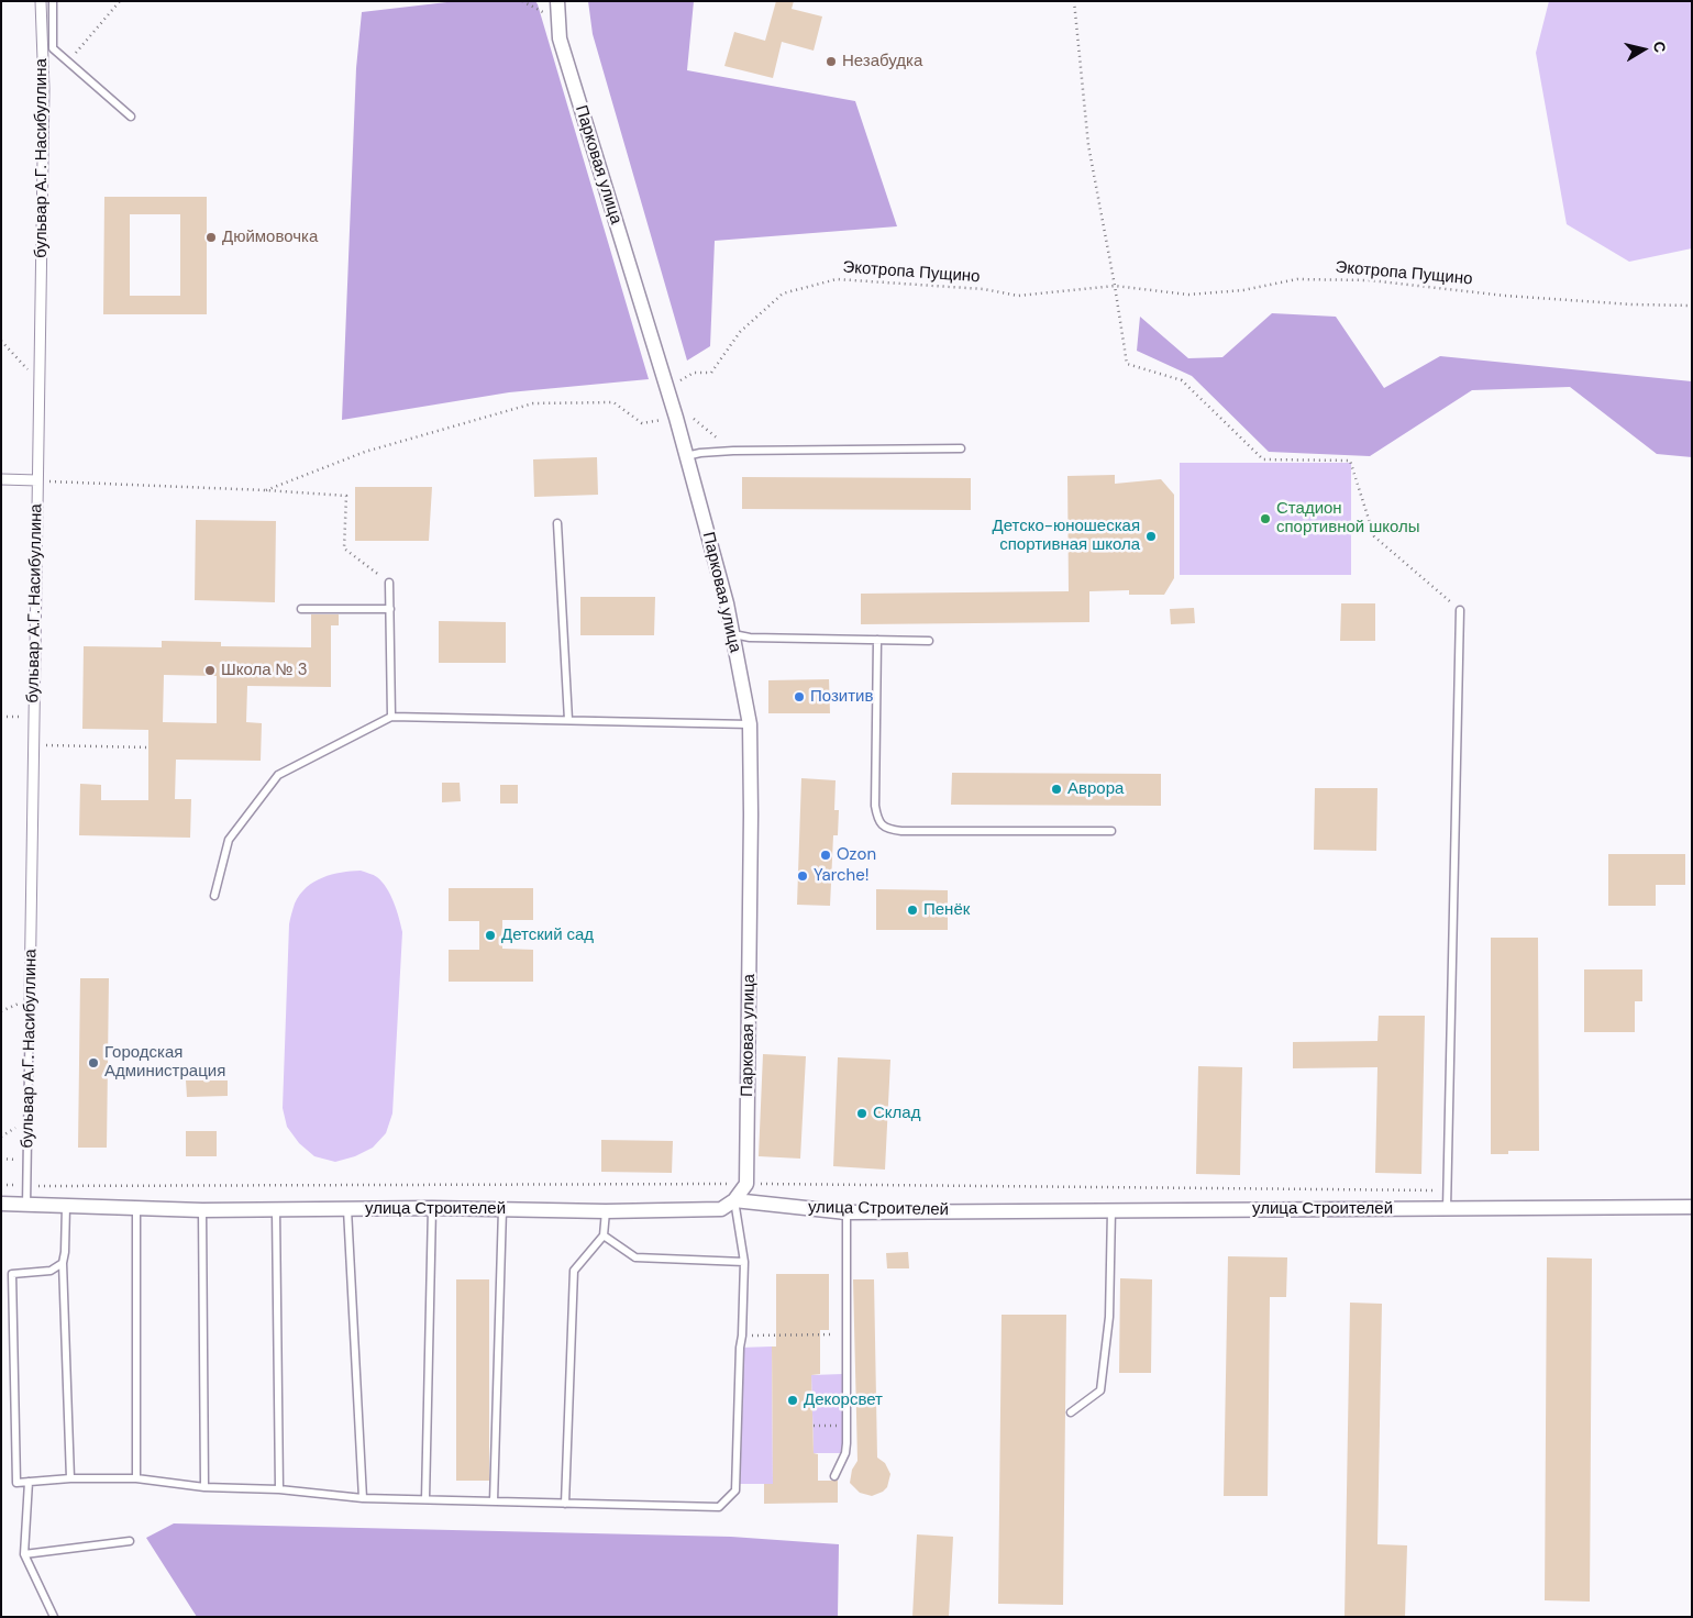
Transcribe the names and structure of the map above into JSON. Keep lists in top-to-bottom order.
{
  "streets": {
    "street": ["бульвар А.Г. Насибуллина", "Парковая улица", "улица Строителей"],
    "path": ["Экотропа Пущино"]
  },
  "crossings": [
    ["бульвар А.Г. Насибуллина", "улица Строителей"],
    ["Парковая улица", "улица Строителей"]
  ],
  "places": [
    "Незабудка",
    "Дюймовочка",
    "Стадион спортивной школы",
    "Детско-юношеская спортивная школа",
    "Школа № 3",
    "Позитив",
    "Аврора",
    "Ozon",
    "Yarche!",
    "Пенёк",
    "Детский сад",
    "Городская Администрация",
    "Склад",
    "Декорсвет"
  ],
  "north": "right"
}
